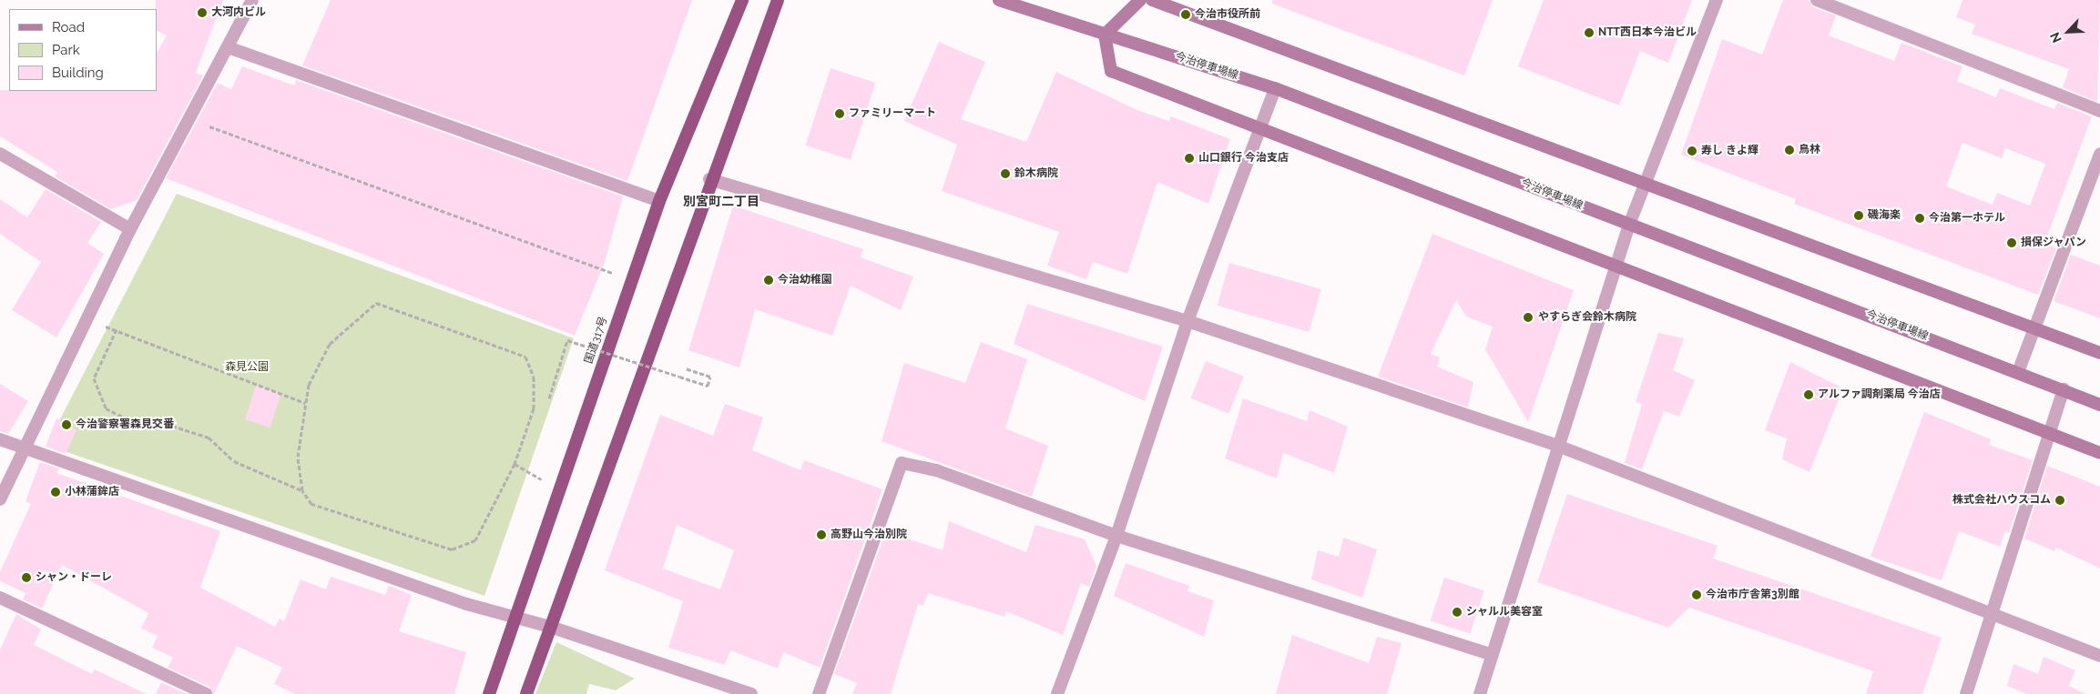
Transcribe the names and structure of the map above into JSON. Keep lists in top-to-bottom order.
{
  "streets": {
    "highway": ["国道317号"],
    "main road": ["今治停車場線"]
  },
  "districts": ["別宮町二丁目"],
  "parks": ["森見公園"],
  "places": [
    "大河内ビル",
    "今治市役所前",
    "NTT西日本今治ビル",
    "ファミリーマート",
    "鳥林",
    "寿し きよ輝",
    "山口銀行 今治支店",
    "鈴木病院",
    "磯海楽",
    "今治第一ホテル",
    "損保ジャパン",
    "今治幼稚園",
    "やすらぎ会鈴木病院",
    "アルファ調剤薬局 今治店",
    "今治警察署森見交番",
    "小林蒲鉾店",
    "株式会社ハウスコム",
    "高野山今治別院",
    "シャン・ドーレ",
    "今治市庁舎第3別館",
    "シャルル美容室"
  ],
  "legend": ["Road", "Park", "Building"],
  "north": "bottom left"
}
